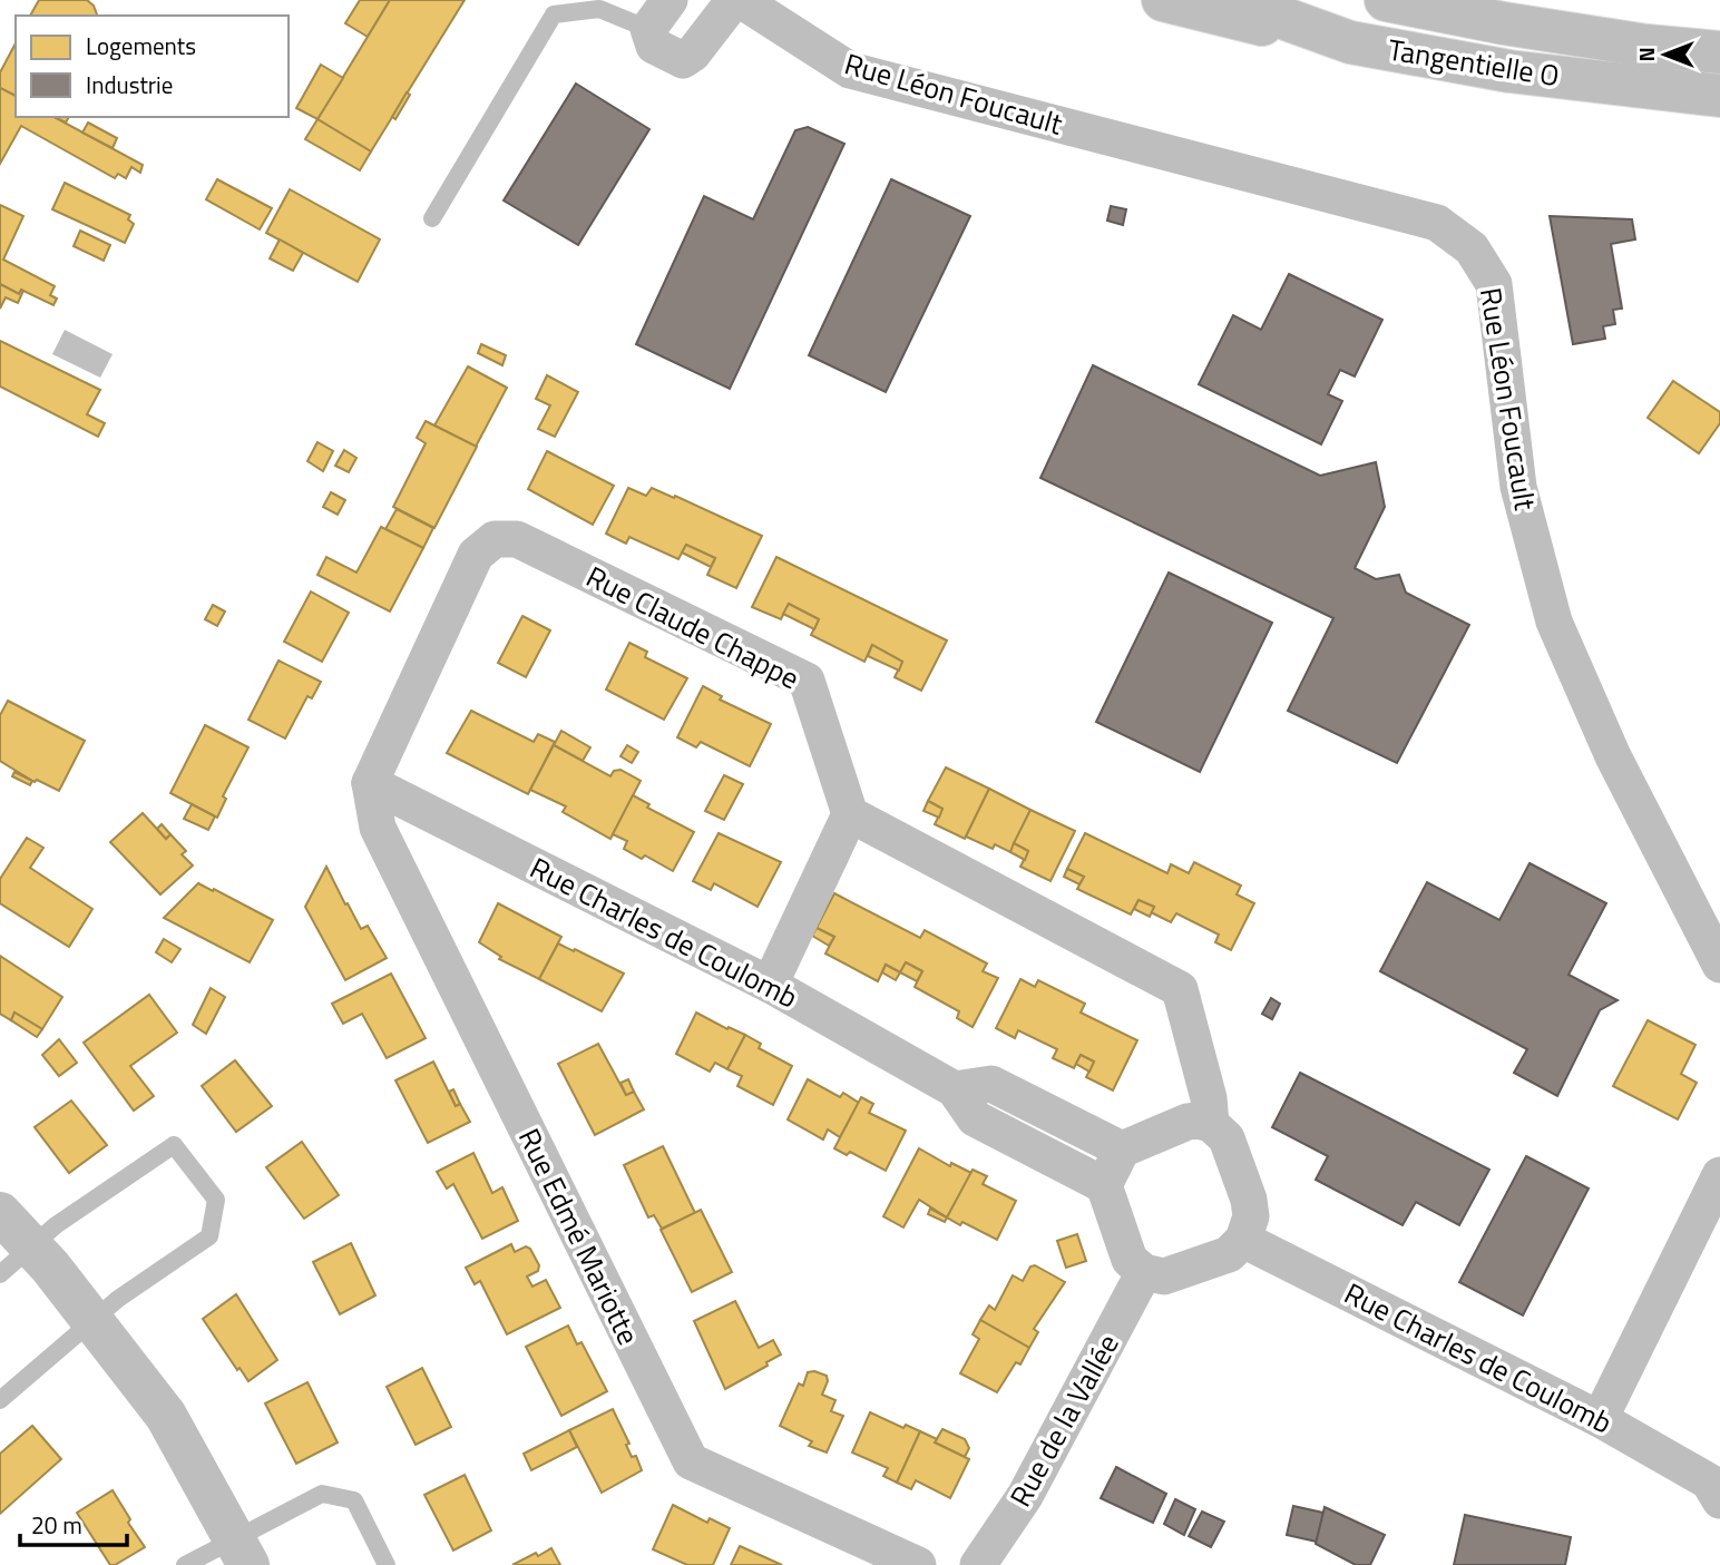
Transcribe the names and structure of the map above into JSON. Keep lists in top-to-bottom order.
{
  "streets": {
    "main road": ["Tangentielle O"],
    "street": [
      "Rue Léon Foucault",
      "Rue Claude Chappe",
      "Rue Charles de Coulomb",
      "Rue Edmé Mariotte",
      "Rue de la Vallée"
    ]
  },
  "crossings": [
    ["Rue Claude Chappe", "Rue Charles de Coulomb"],
    ["Rue Claude Chappe", "Rue Edmé Mariotte"],
    ["Rue Charles de Coulomb", "Rue Edmé Mariotte"],
    ["Rue Charles de Coulomb", "Rue de la Vallée"]
  ],
  "legend": ["Logements", "Industrie"],
  "scale_bar": "20 m",
  "north": "left"
}
